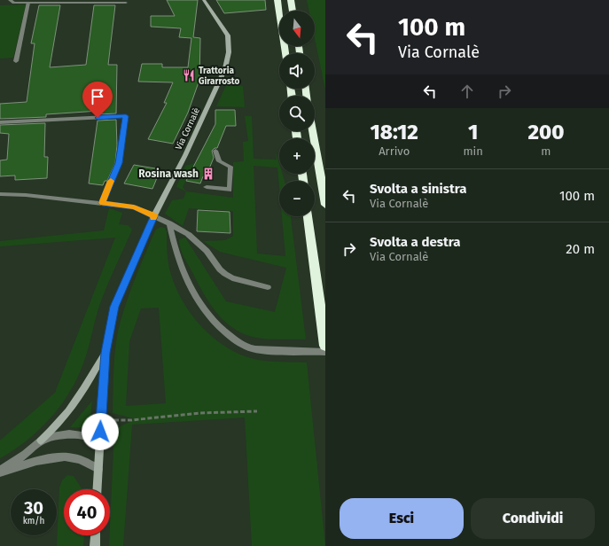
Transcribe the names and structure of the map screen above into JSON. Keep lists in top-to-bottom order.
{
  "streets": {
    "street": ["Via Cornalè"]
  },
  "places": {
    "restaurant": ["Trattoria Girarrosto"],
    "building": ["Rosina wash"]
  },
  "north": "bottom",
  "page": {
    "turn": ["100 m", "Via Cornalè"],
    "map_buttons": ["+", "−"],
    "eta": [
      "18:12",
      "Arrivo",
      "1",
      "min",
      "200",
      "m"
    ],
    "list": [
      {
        "name": "Svolta a sinistra",
        "note": "Via Cornalè",
        "value": "100 m"
      },
      {
        "name": "Svolta a destra",
        "note": "Via Cornalè",
        "value": "20 m"
      }
    ],
    "speed": "30 km/h",
    "limit": "40",
    "buttons": ["Esci", "Condividi"]
  }
}
